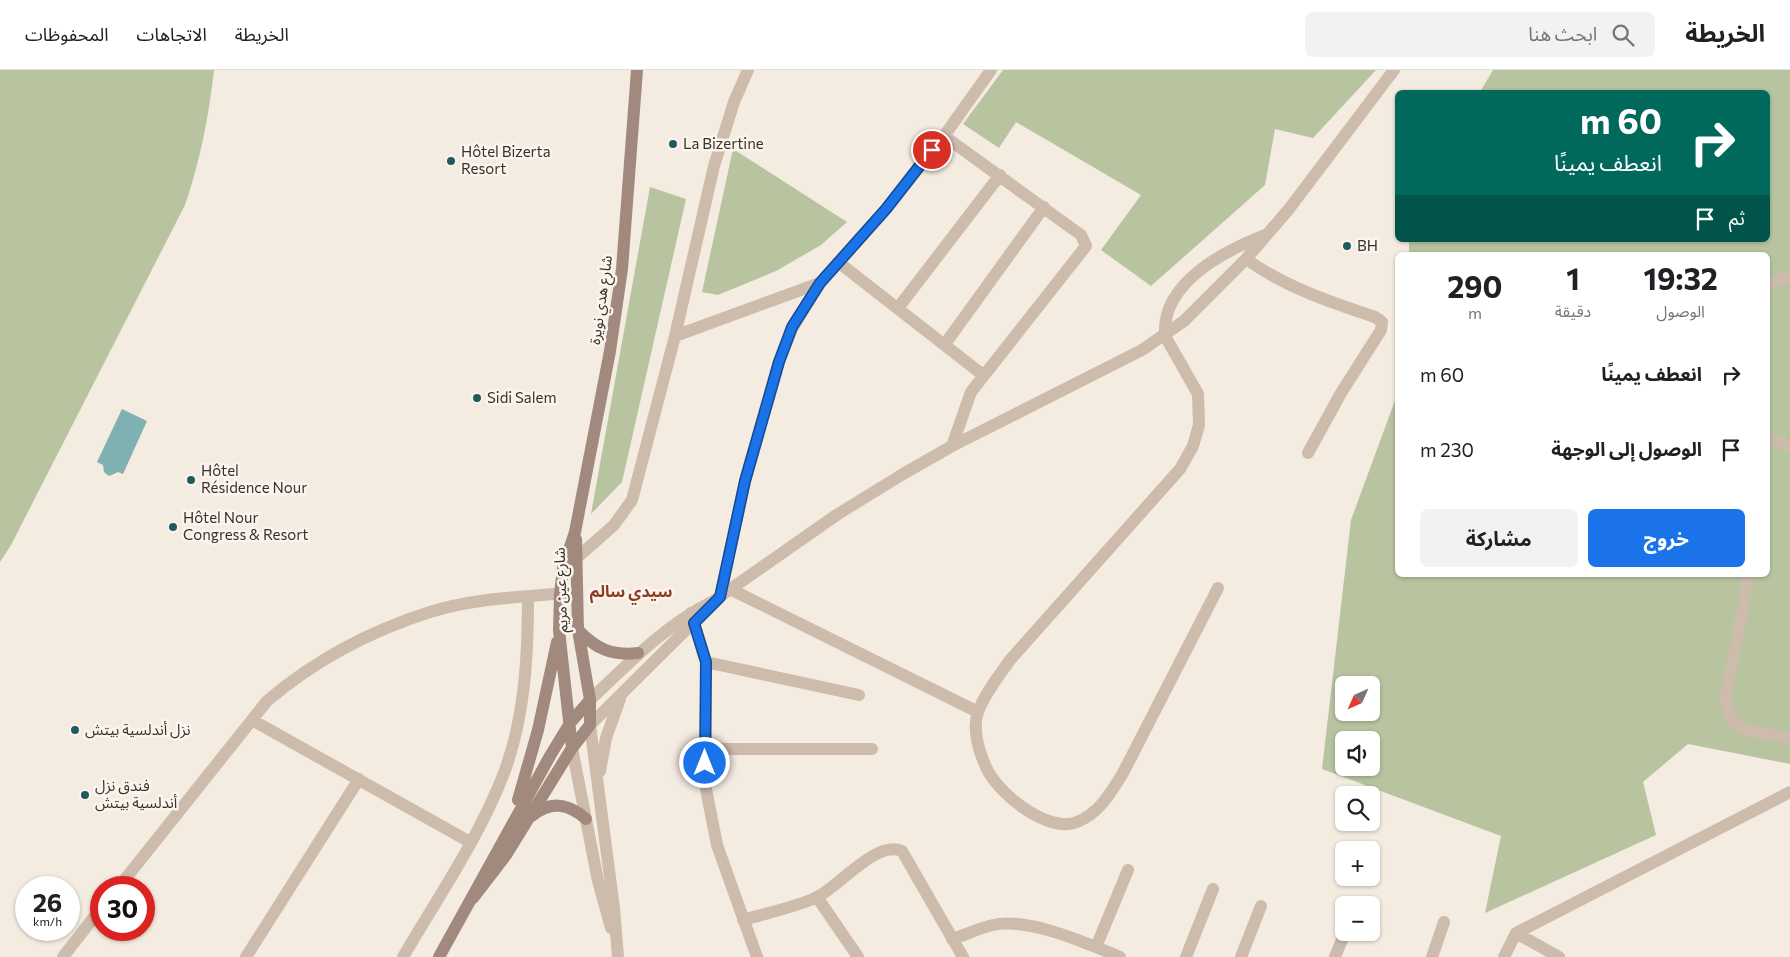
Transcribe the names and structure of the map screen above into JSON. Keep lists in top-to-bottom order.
{
  "streets": {
    "main road": ["شارع هدي نويرة", "شارع عين مريم"]
  },
  "crossings": [
    ["شارع هدي نويرة", "شارع عين مريم"]
  ],
  "districts": ["سيدي سالم"],
  "places": [
    "La Bizertine",
    "Hôtel Bizerta Resort",
    "BH",
    "Sidi Salem",
    "Hôtel Résidence Nour",
    "Hôtel Nour Congress & Resort",
    "نزل أندلسية بيتش",
    "فندق نزل أندلسية بيتش"
  ],
  "north": "bottom left",
  "page": {
    "header": "الخريطة",
    "search": "ابحث هنا",
    "nav": ["الخريطة", "الاتجاهات", "المحفوظات"],
    "turn": ["60 m", "انعطف يمينًا"],
    "then": "ثم",
    "eta": [
      "19:32",
      "الوصول",
      "1",
      "دقيقة",
      "290",
      "m"
    ],
    "list": [
      {
        "name": "انعطف يمينًا",
        "value": "60 m"
      },
      {
        "name": "الوصول إلى الوجهة",
        "value": "230 m"
      }
    ],
    "buttons": ["خروج", "مشاركة"],
    "map_buttons": ["+", "−"],
    "speed": "26 km/h",
    "limit": "30"
  }
}
